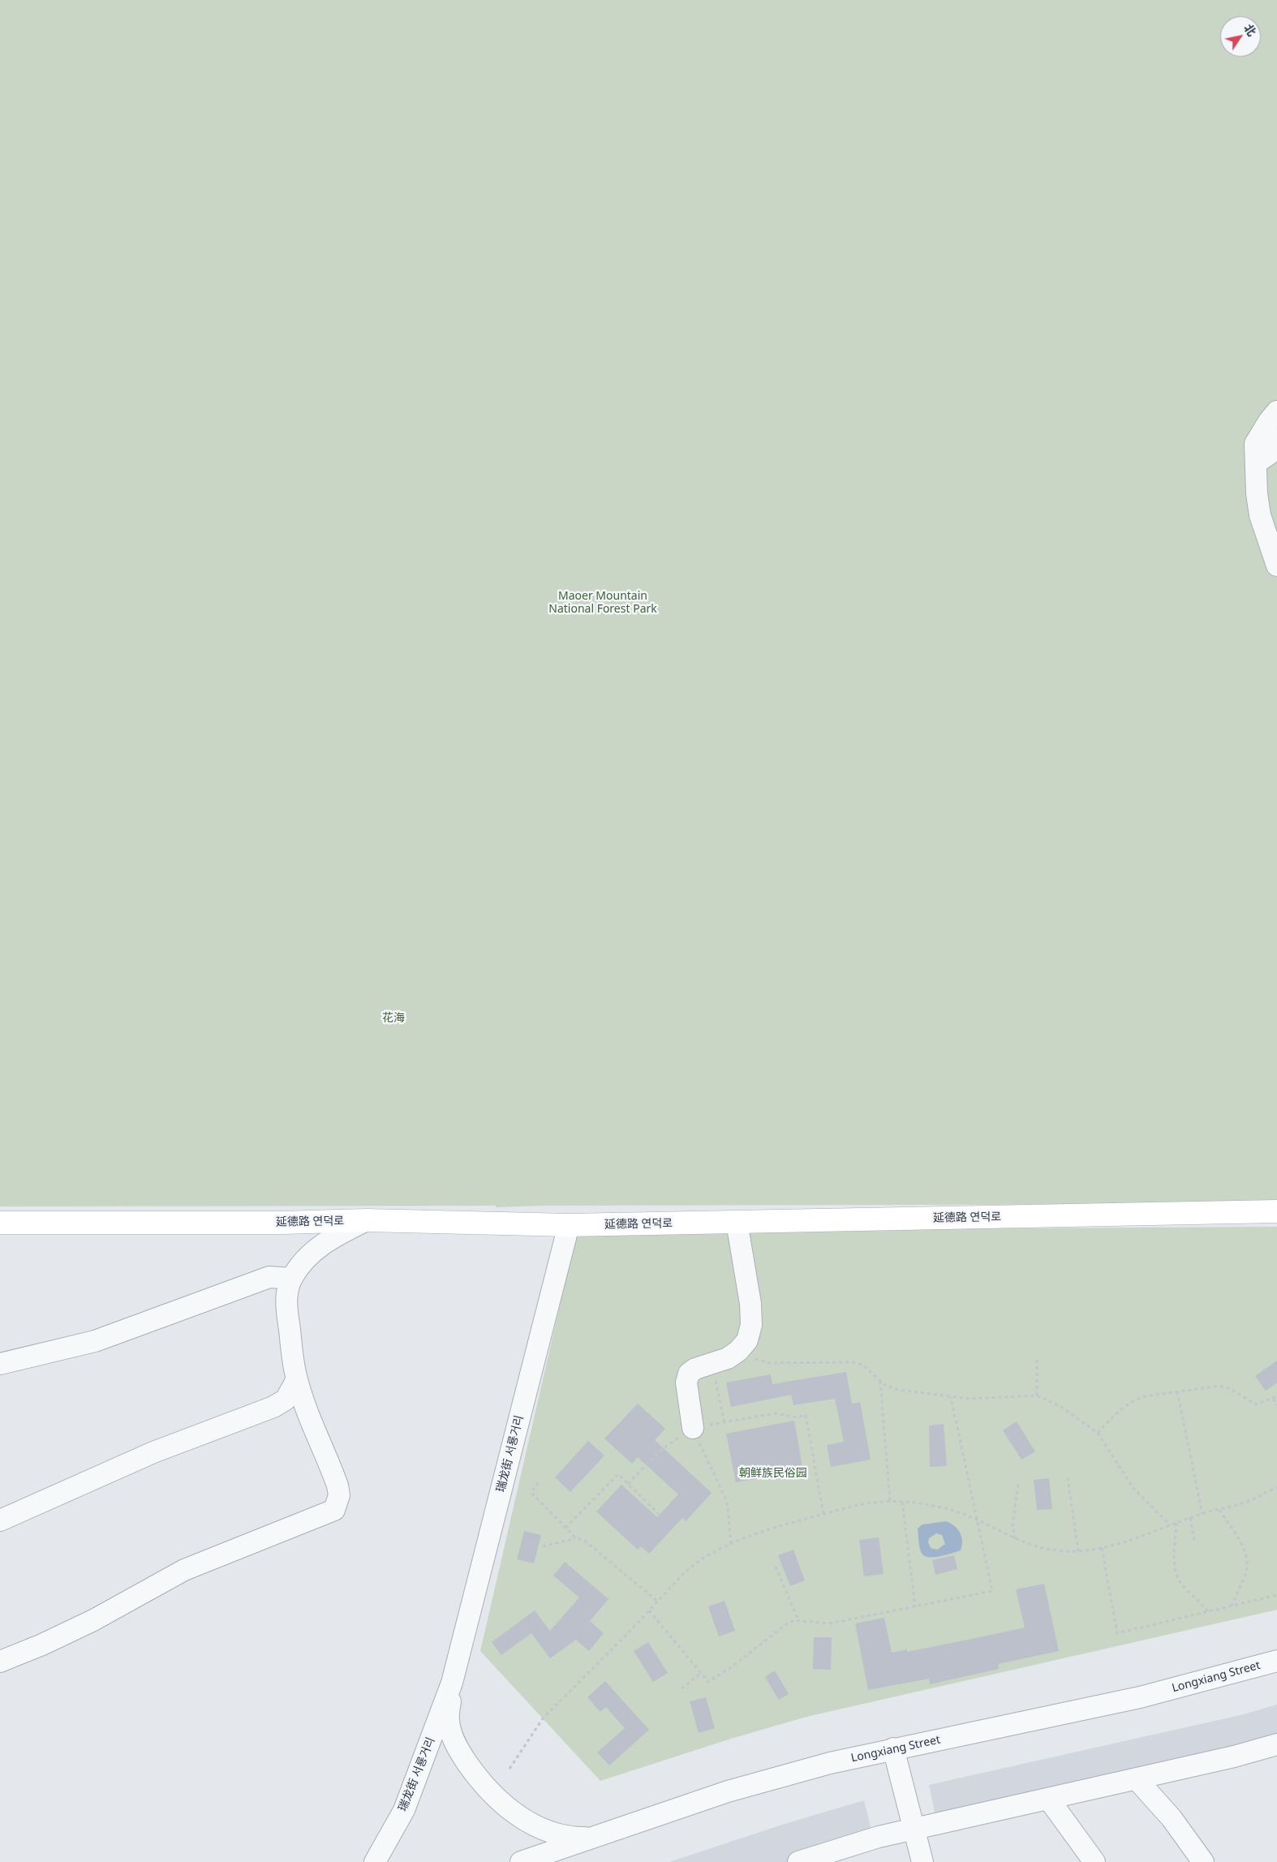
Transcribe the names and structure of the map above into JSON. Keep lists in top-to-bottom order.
{
  "streets": {
    "main road": ["延德路 연덕로"],
    "street": ["瑞龙街 서룡거리", "Longxiang Street"]
  },
  "crossings": [
    ["延德路 연덕로", "瑞龙街 서룡거리"],
    ["瑞龙街 서룡거리", "Longxiang Street"]
  ],
  "parks": ["Maoer Mountain National Forest Park", "花海", "朝鲜族民俗园"],
  "north": "top right"
}
